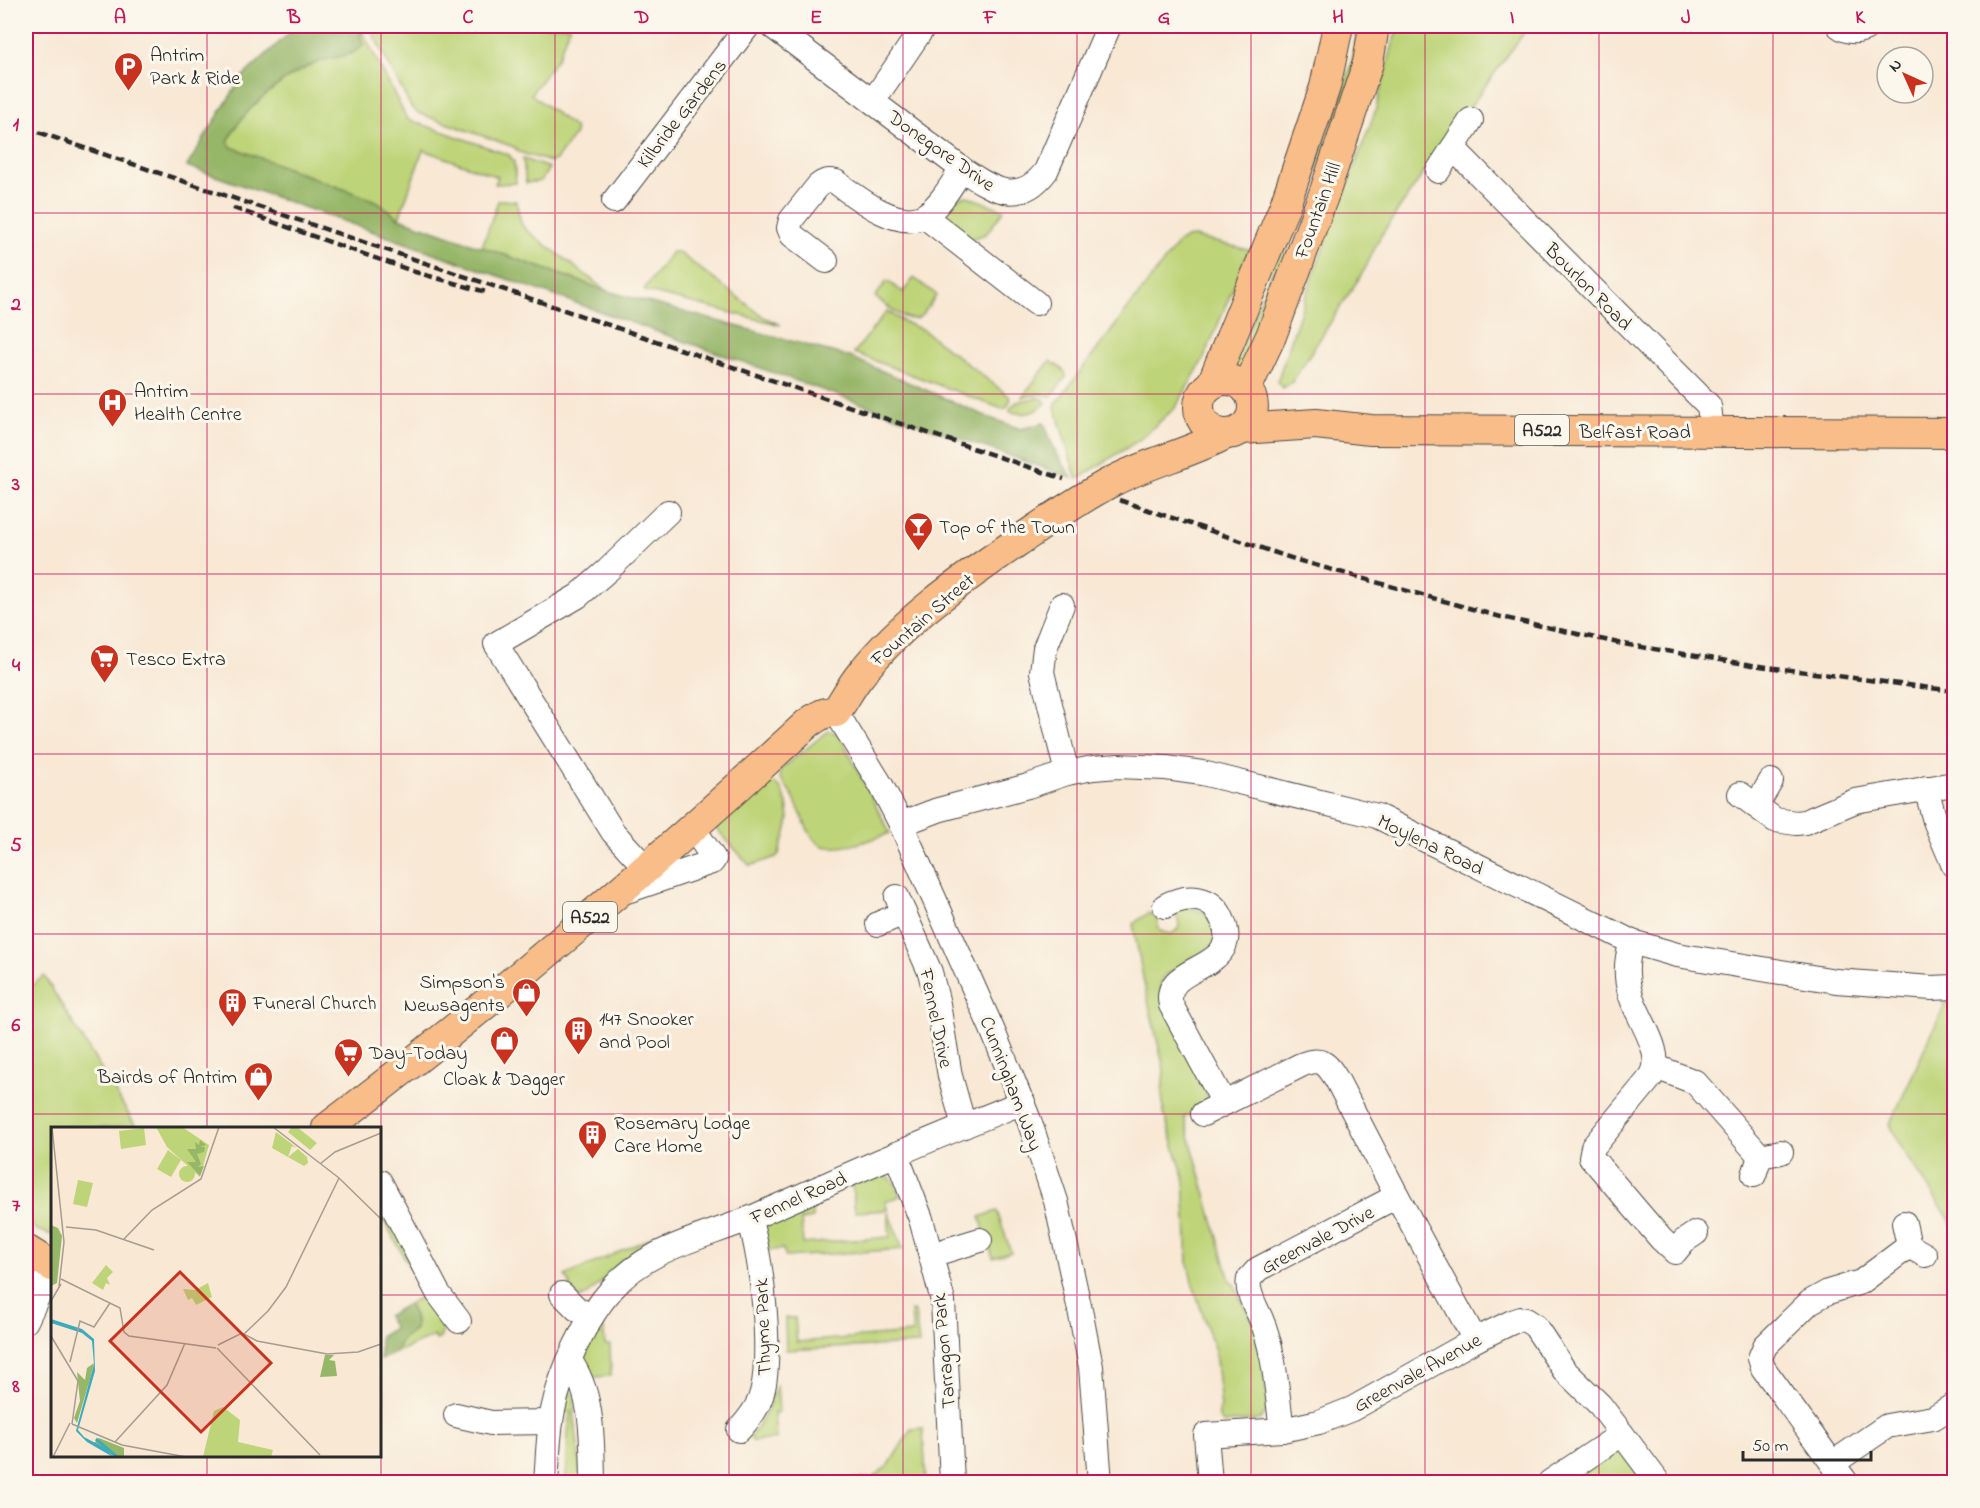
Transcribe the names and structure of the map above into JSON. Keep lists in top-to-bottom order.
{
  "streets": {
    "main road": [
      "Fountain Hill",
      "A522",
      "Belfast Road",
      "Fountain Street"
    ],
    "street": [
      "Kilbride Gardens",
      "Donegore Drive",
      "Bourlon Road",
      "Moylena Road",
      "Fennel Drive",
      "Cunningham Way",
      "Fennel Road",
      "Greenvale Drive",
      "Thyme Park",
      "Tarragon Park",
      "Greenvale Avenue"
    ]
  },
  "crossings": [
    ["Fountain Hill", "A522"],
    ["Fountain Hill", "Belfast Road"],
    ["Fountain Hill", "Fountain Street"],
    ["Bourlon Road", "Belfast Road"],
    ["A522", "Belfast Road"],
    ["A522", "Fountain Street"],
    ["A522", "Cunningham Way"],
    ["Belfast Road", "Fountain Street"],
    ["Fountain Street", "Cunningham Way"],
    ["Moylena Road", "Cunningham Way"],
    ["Fennel Drive", "Fennel Road"],
    ["Cunningham Way", "Fennel Road"],
    ["Fennel Road", "Thyme Park"],
    ["Fennel Road", "Tarragon Park"],
    ["Greenvale Drive", "Greenvale Avenue"]
  ],
  "places": {
    "parking": ["Antrim Park & Ride"],
    "hospital": ["Antrim Health Centre"],
    "bar": ["Top of the Town"],
    "supermarket": ["Tesco Extra", "Day-Today"],
    "shop": ["Simpson's Newsagents", "Cloak & Dagger", "Bairds of Antrim"],
    "building": ["Funeral Church", "147 Snooker and Pool", "Rosemary Lodge Care Home"]
  },
  "scale_bar": "50 m",
  "north": "top left",
  "grid": {
    "columns": [
      "A",
      "B",
      "C",
      "D",
      "E",
      "F",
      "G",
      "H",
      "I",
      "J",
      "K"
    ],
    "rows": [
      "1",
      "2",
      "3",
      "4",
      "5",
      "6",
      "7",
      "8"
    ]
  }
}
